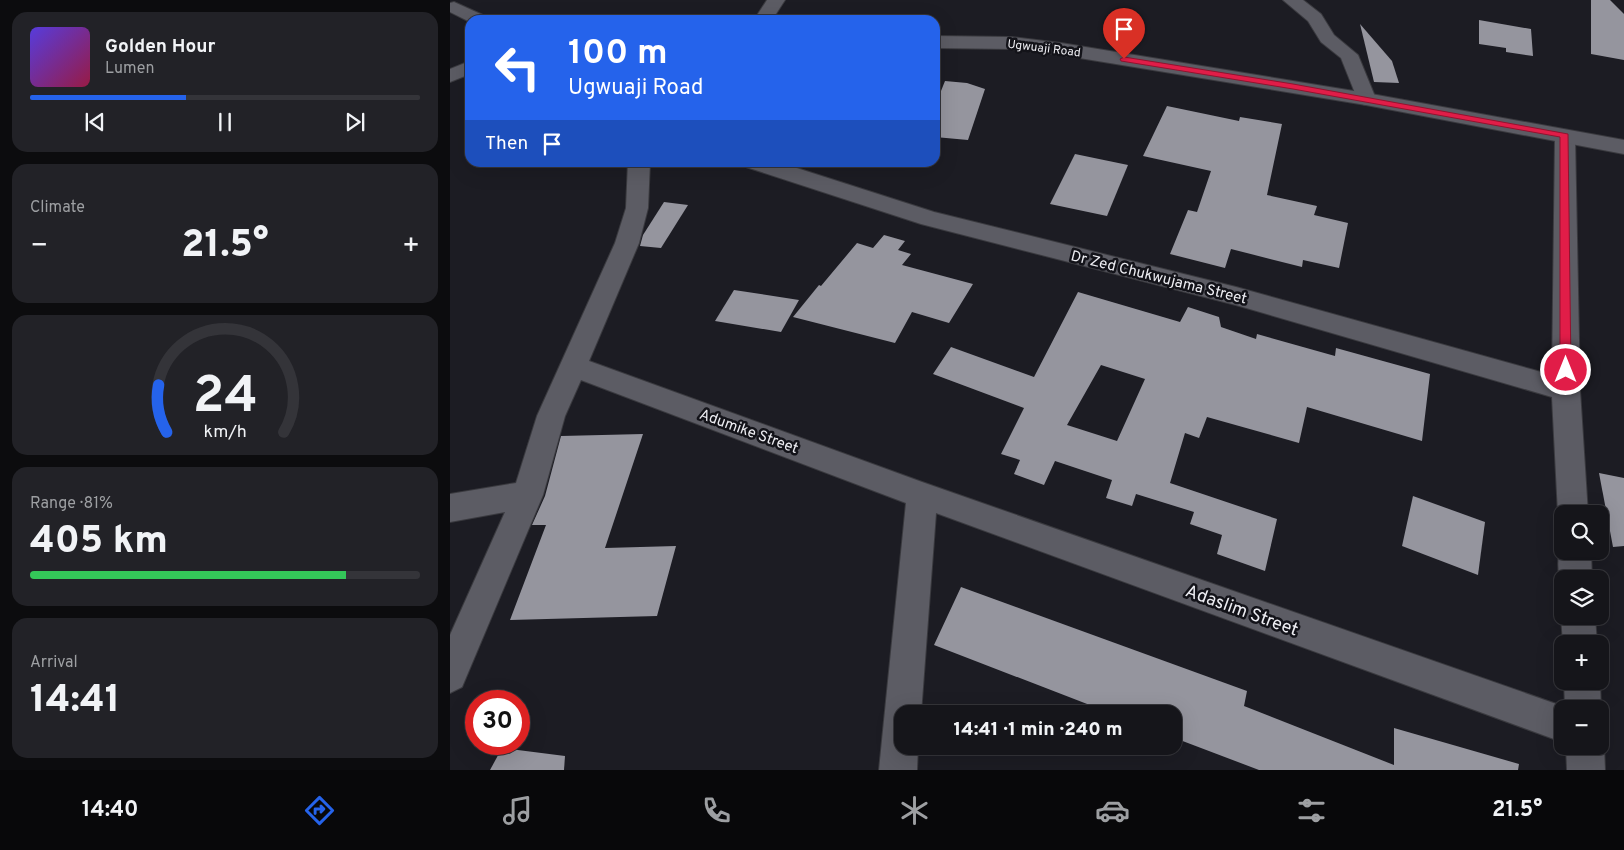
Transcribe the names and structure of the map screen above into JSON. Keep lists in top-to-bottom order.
{
  "streets": {
    "street": [
      "Ugwuaji Road",
      "Dr Zed Chukwujama Street",
      "Adumike Street",
      "Adaslim Street"
    ]
  },
  "crossings": [
    ["Adumike Street", "Adaslim Street"]
  ],
  "page": {
    "turn": ["100 m", "Ugwuaji Road"],
    "song": ["Golden Hour", "Lumen"],
    "then": "Then",
    "tile": [
      "Climate",
      ["Range · 81%", "405 km"],
      ["Arrival", "14:41"]
    ],
    "heat": ["−", "21.5°", "+"],
    "map_buttons": ["+", "−"],
    "limit": "30",
    "trip": "14:41 · 1 min · 240 m",
    "tabs": ["14:40", "21.5°"],
    "gauge": ["24", "km/h"]
  }
}
